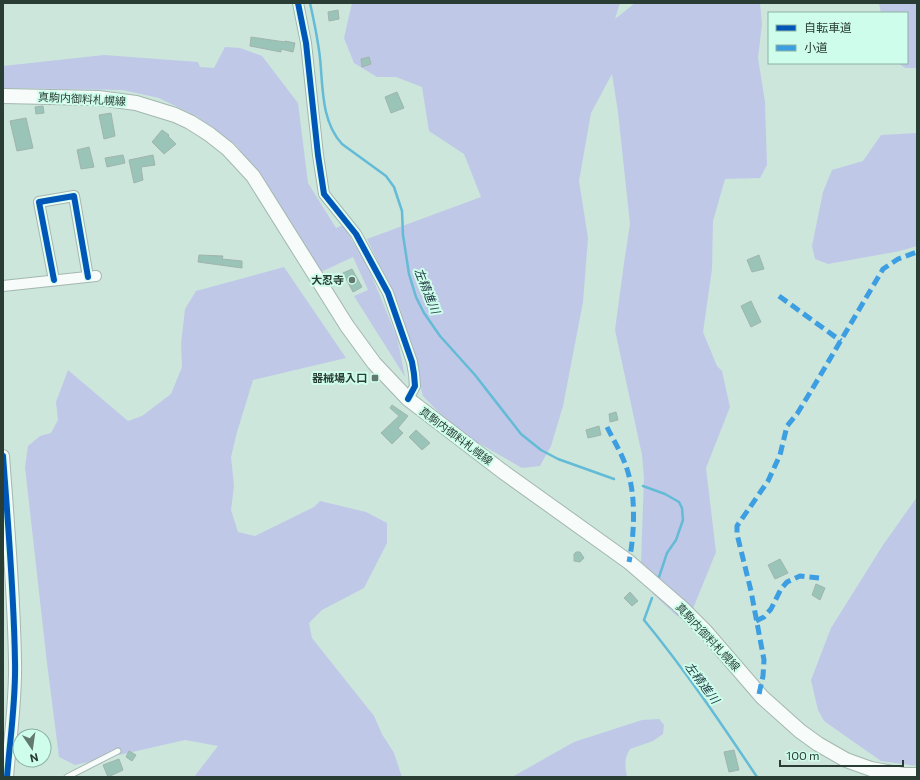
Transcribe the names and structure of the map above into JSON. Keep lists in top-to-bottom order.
{
  "streets": {
    "main road": ["真駒内御料札幌線"]
  },
  "water": ["左精進川"],
  "places": {
    "other": ["大忍寺"],
    "transit": ["器械場入口"]
  },
  "legend": ["自転車道", "小道"],
  "scale_bar": "100 m",
  "north": "bottom"
}
